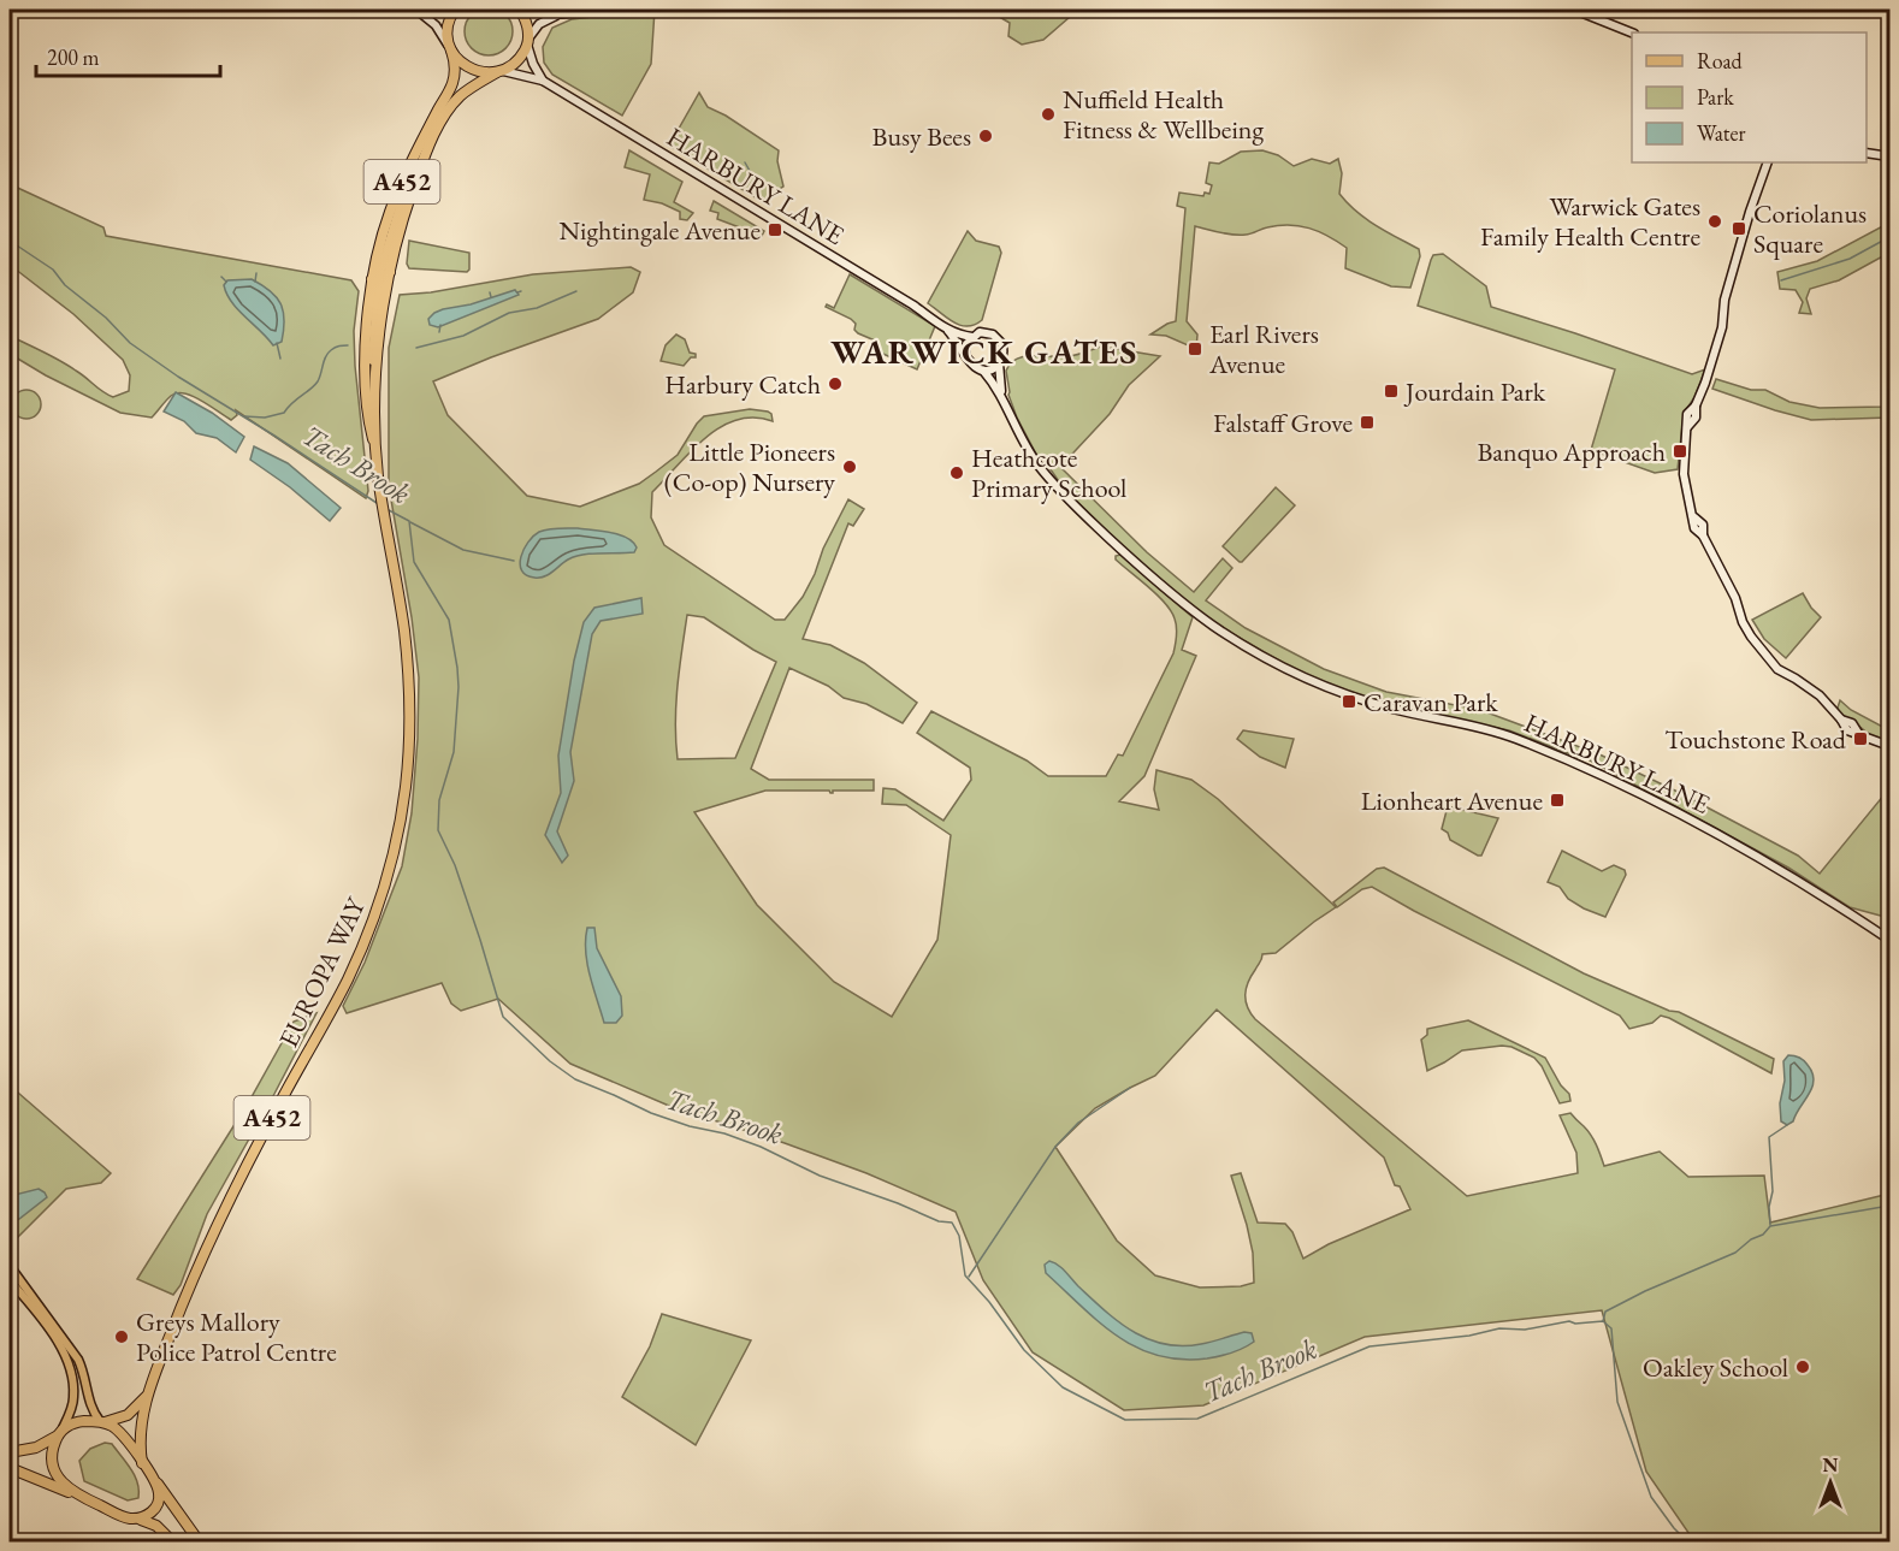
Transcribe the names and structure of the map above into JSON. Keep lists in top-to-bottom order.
{
  "streets": {
    "highway": ["A452", "EUROPA WAY"],
    "street": ["HARBURY LANE"]
  },
  "crossings": [
    ["HARBURY LANE", "EUROPA WAY"]
  ],
  "districts": ["WARWICK GATES"],
  "water": ["Tach Brook"],
  "places": {
    "other": [
      "Nuffield Health Fitness & Wellbeing",
      "Busy Bees",
      "Warwick Gates Family Health Centre",
      "Harbury Catch",
      "Little Pioneers (Co-op) Nursery",
      "Heathcote Primary School",
      "Greys Mallory Police Patrol Centre",
      "Oakley School"
    ],
    "transit": [
      "Coriolanus Square",
      "Nightingale Avenue",
      "Earl Rivers Avenue",
      "Jourdain Park",
      "Falstaff Grove",
      "Banquo Approach",
      "Caravan Park",
      "Touchstone Road",
      "Lionheart Avenue"
    ]
  },
  "legend": ["Road", "Park", "Water"],
  "scale_bar": "200 m",
  "north": "top"
}
